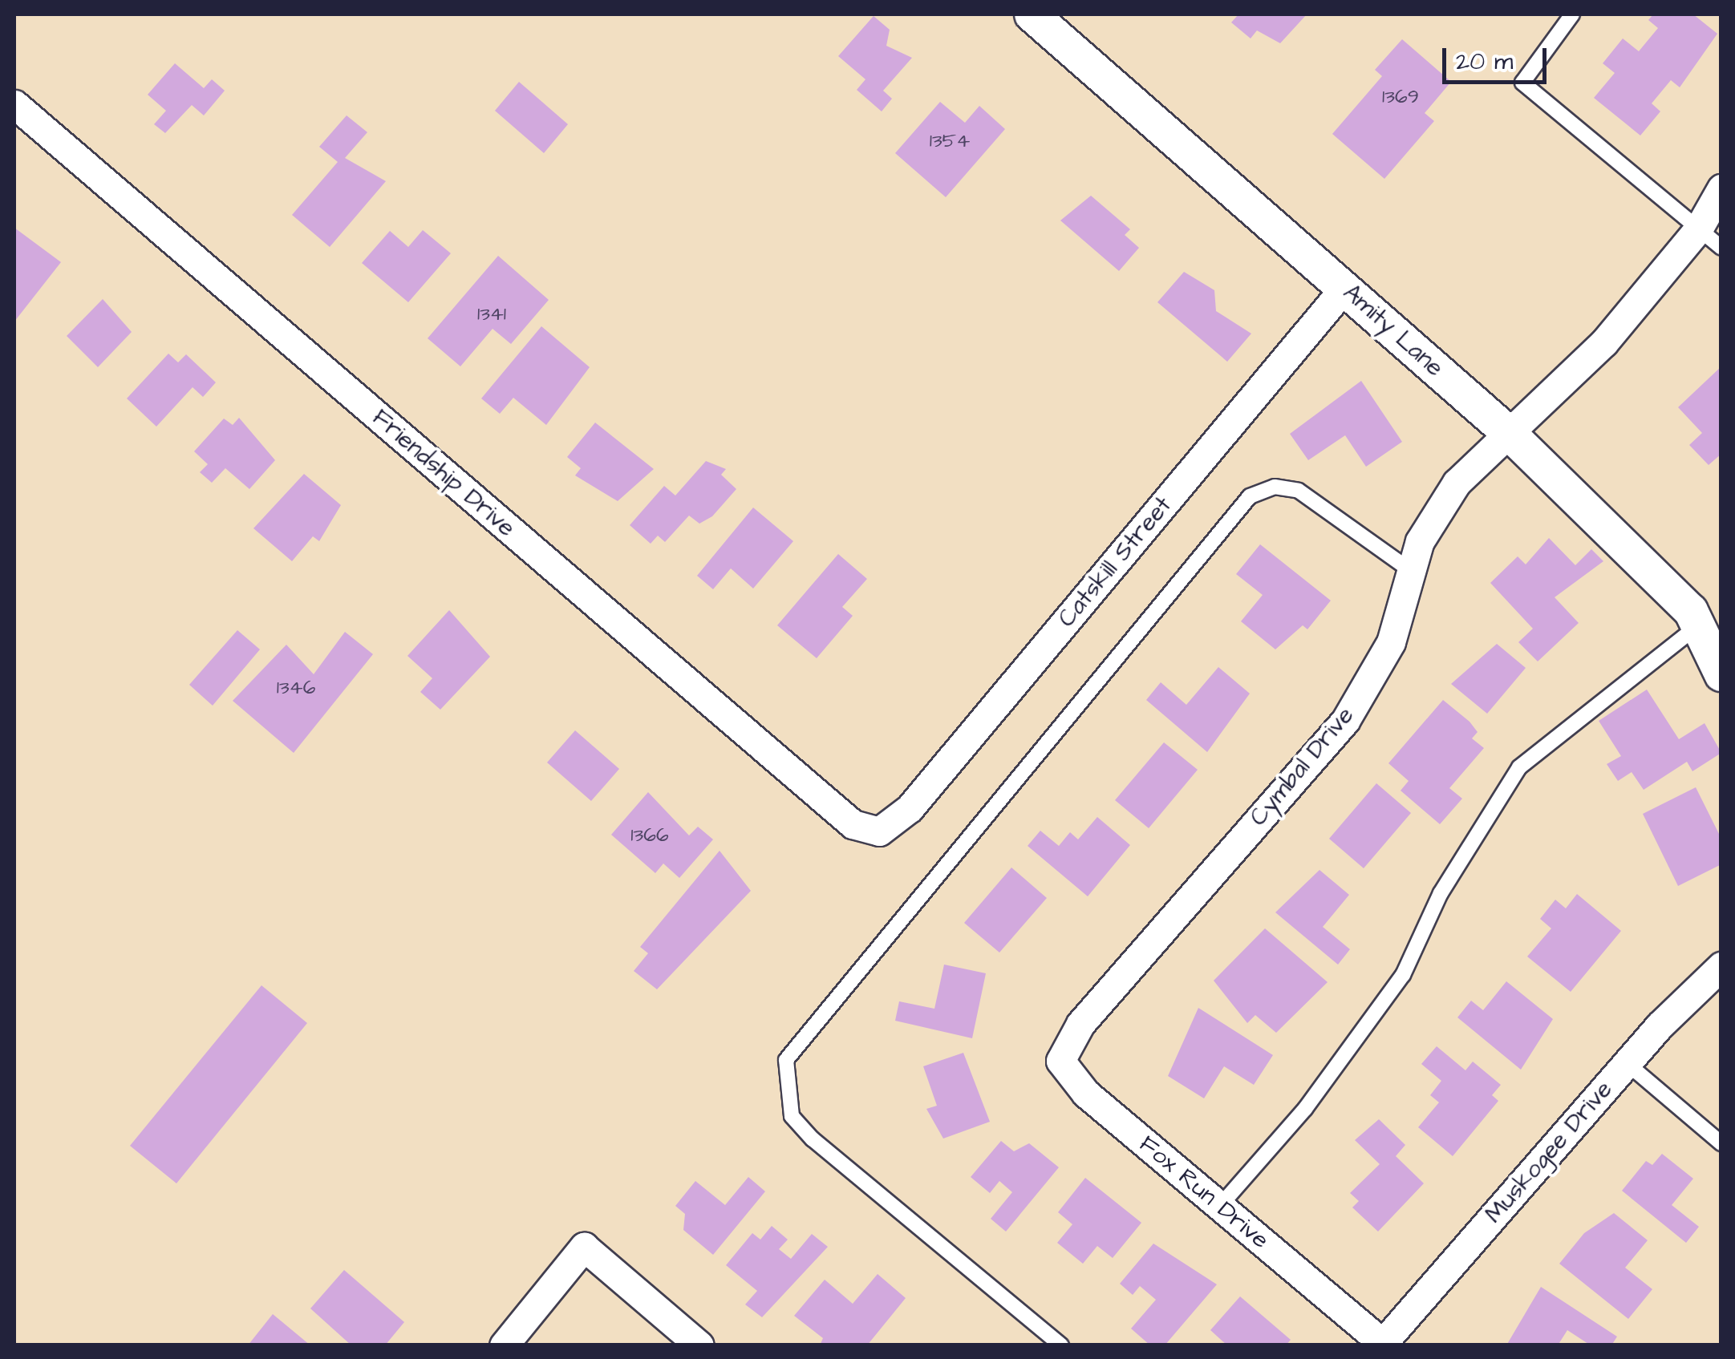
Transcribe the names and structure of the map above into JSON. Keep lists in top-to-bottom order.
{
  "streets": {
    "street": [
      "Amity Lane",
      "Friendship Drive",
      "Catskill Street",
      "Cymbal Drive",
      "Muskogee Drive",
      "Fox Run Drive"
    ]
  },
  "crossings": [
    ["Amity Lane", "Catskill Street"],
    ["Amity Lane", "Cymbal Drive"],
    ["Friendship Drive", "Catskill Street"],
    ["Cymbal Drive", "Fox Run Drive"],
    ["Muskogee Drive", "Fox Run Drive"]
  ],
  "house_numbers": [
    "1369",
    "1354",
    "1341",
    "1346",
    "1366"
  ],
  "scale_bar": "20 m"
}
